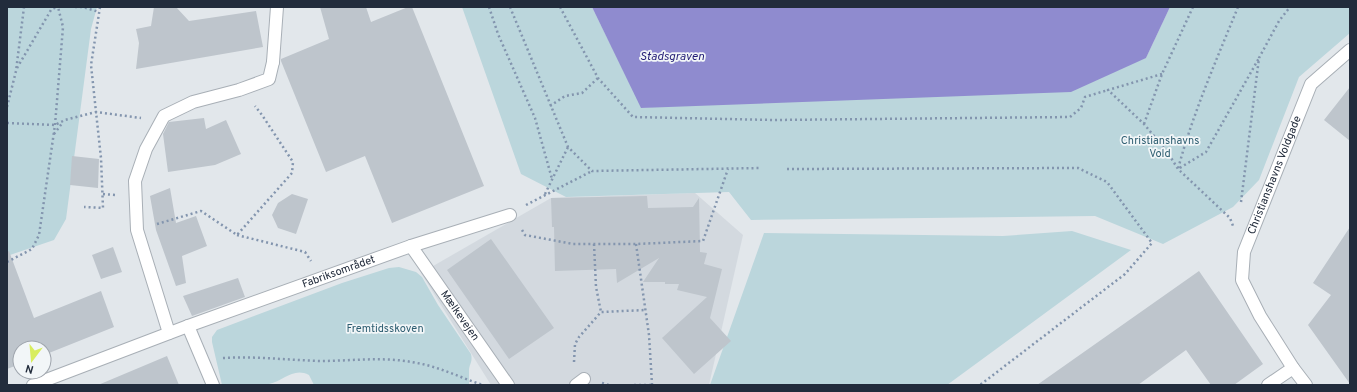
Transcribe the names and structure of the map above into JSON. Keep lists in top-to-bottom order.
{
  "streets": {
    "street": ["Christianshavns Voldgade", "Fabriksområdet", "Mælkevejen"]
  },
  "crossings": [
    ["Fabriksområdet", "Mælkevejen"]
  ],
  "water": ["Stadsgraven"],
  "parks": ["Christianshavns Vold", "Fremtidsskoven"],
  "north": "bottom"
}
